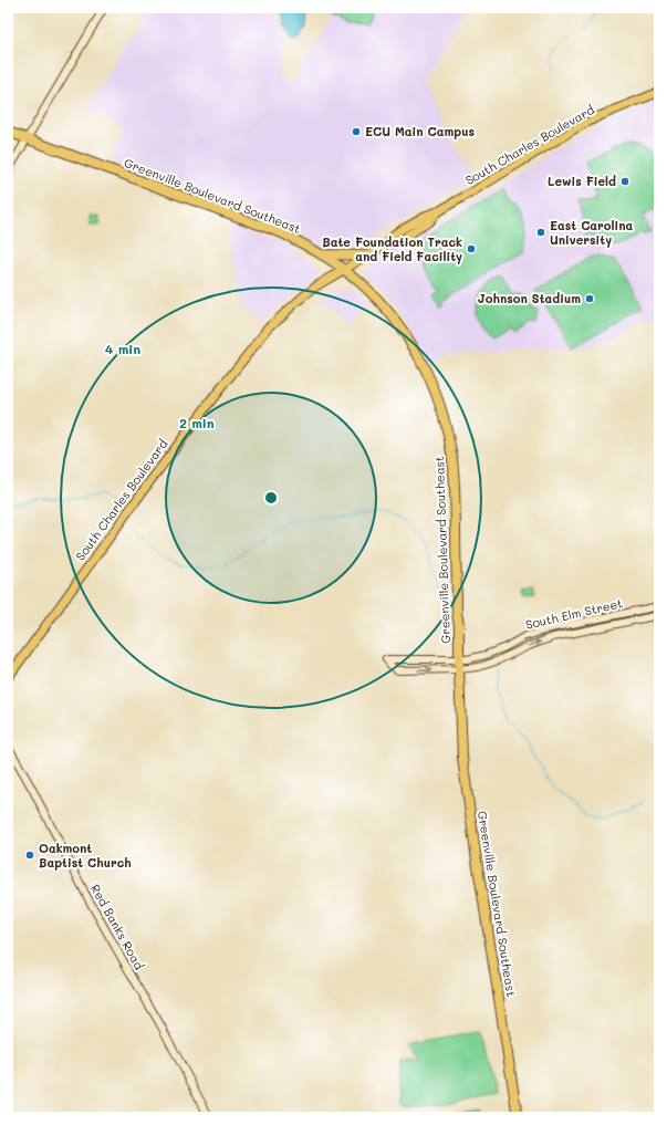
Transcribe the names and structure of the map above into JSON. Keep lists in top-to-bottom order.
{
  "streets": {
    "highway": ["Greenville Boulevard Southeast"],
    "main road": ["South Charles Boulevard"],
    "street": ["South Elm Street", "Red Banks Road"]
  },
  "crossings": [
    ["South Charles Boulevard", "Greenville Boulevard Southeast"],
    ["Greenville Boulevard Southeast", "South Elm Street"]
  ],
  "places": [
    "ECU Main Campus",
    "Lewis Field",
    "East Carolina University",
    "Bate Foundation Track and Field Facility",
    "Johnson Stadium",
    "Oakmont Baptist Church"
  ],
  "rings": ["4 min", "2 min"]
}
